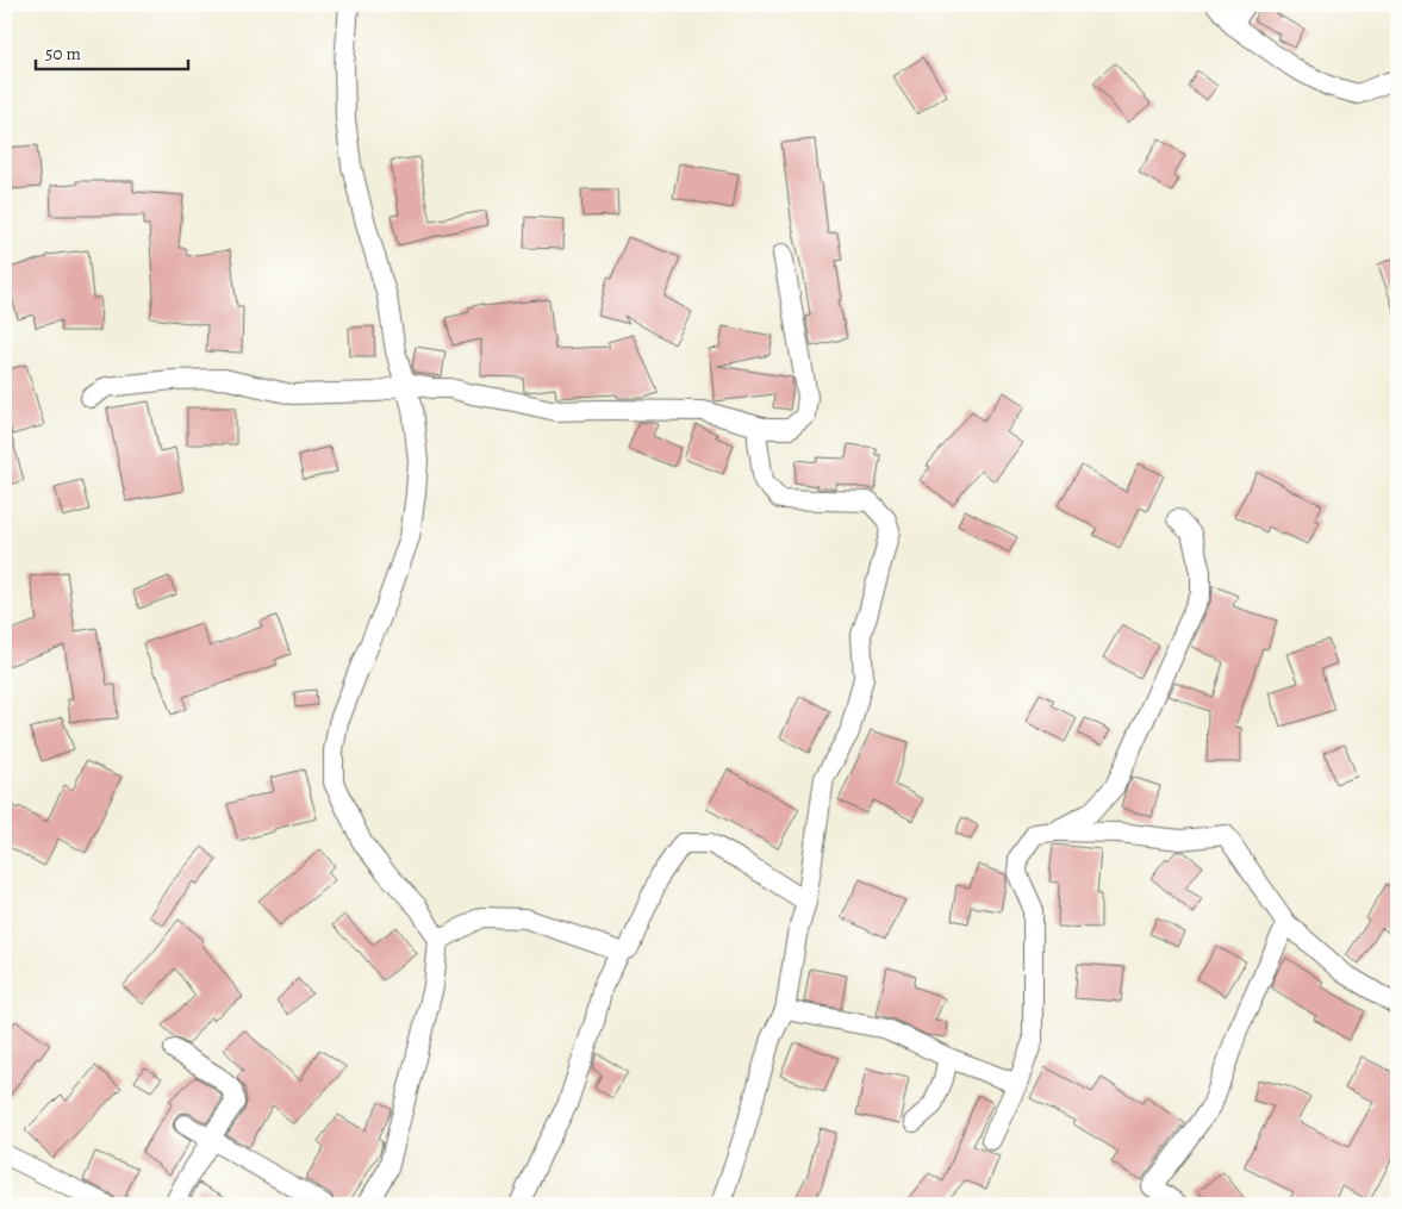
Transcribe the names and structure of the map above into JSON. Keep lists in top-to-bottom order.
{
  "scale_bar": "50 m"
}
